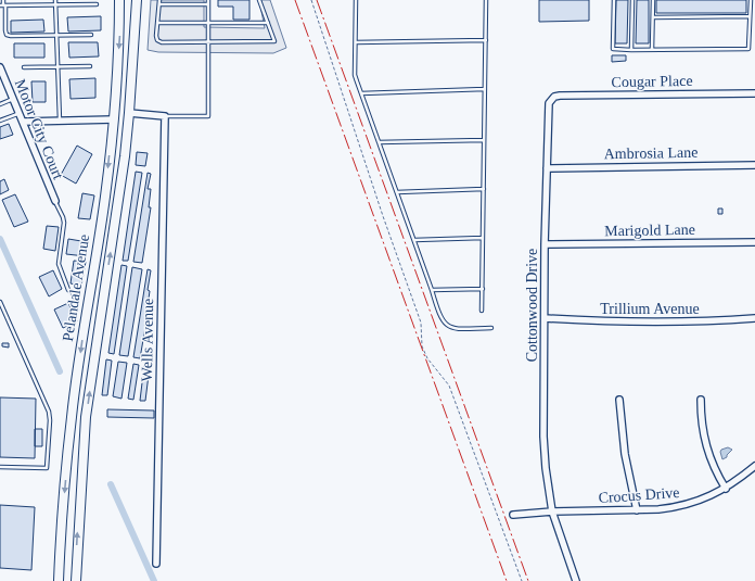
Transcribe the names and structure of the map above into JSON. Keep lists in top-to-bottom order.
{
  "streets": {
    "main road": ["Pelandale Avenue"],
    "street": [
      "Cougar Place",
      "Motor City Court",
      "Ambrosia Lane",
      "Marigold Lane",
      "Cottonwood Drive",
      "Trillium Avenue",
      "Wells Avenue",
      "Crocus Drive"
    ]
  },
  "crossings": [
    ["Cougar Place", "Cottonwood Drive"],
    ["Ambrosia Lane", "Cottonwood Drive"],
    ["Marigold Lane", "Cottonwood Drive"],
    ["Cottonwood Drive", "Trillium Avenue"],
    ["Cottonwood Drive", "Crocus Drive"]
  ]
}
